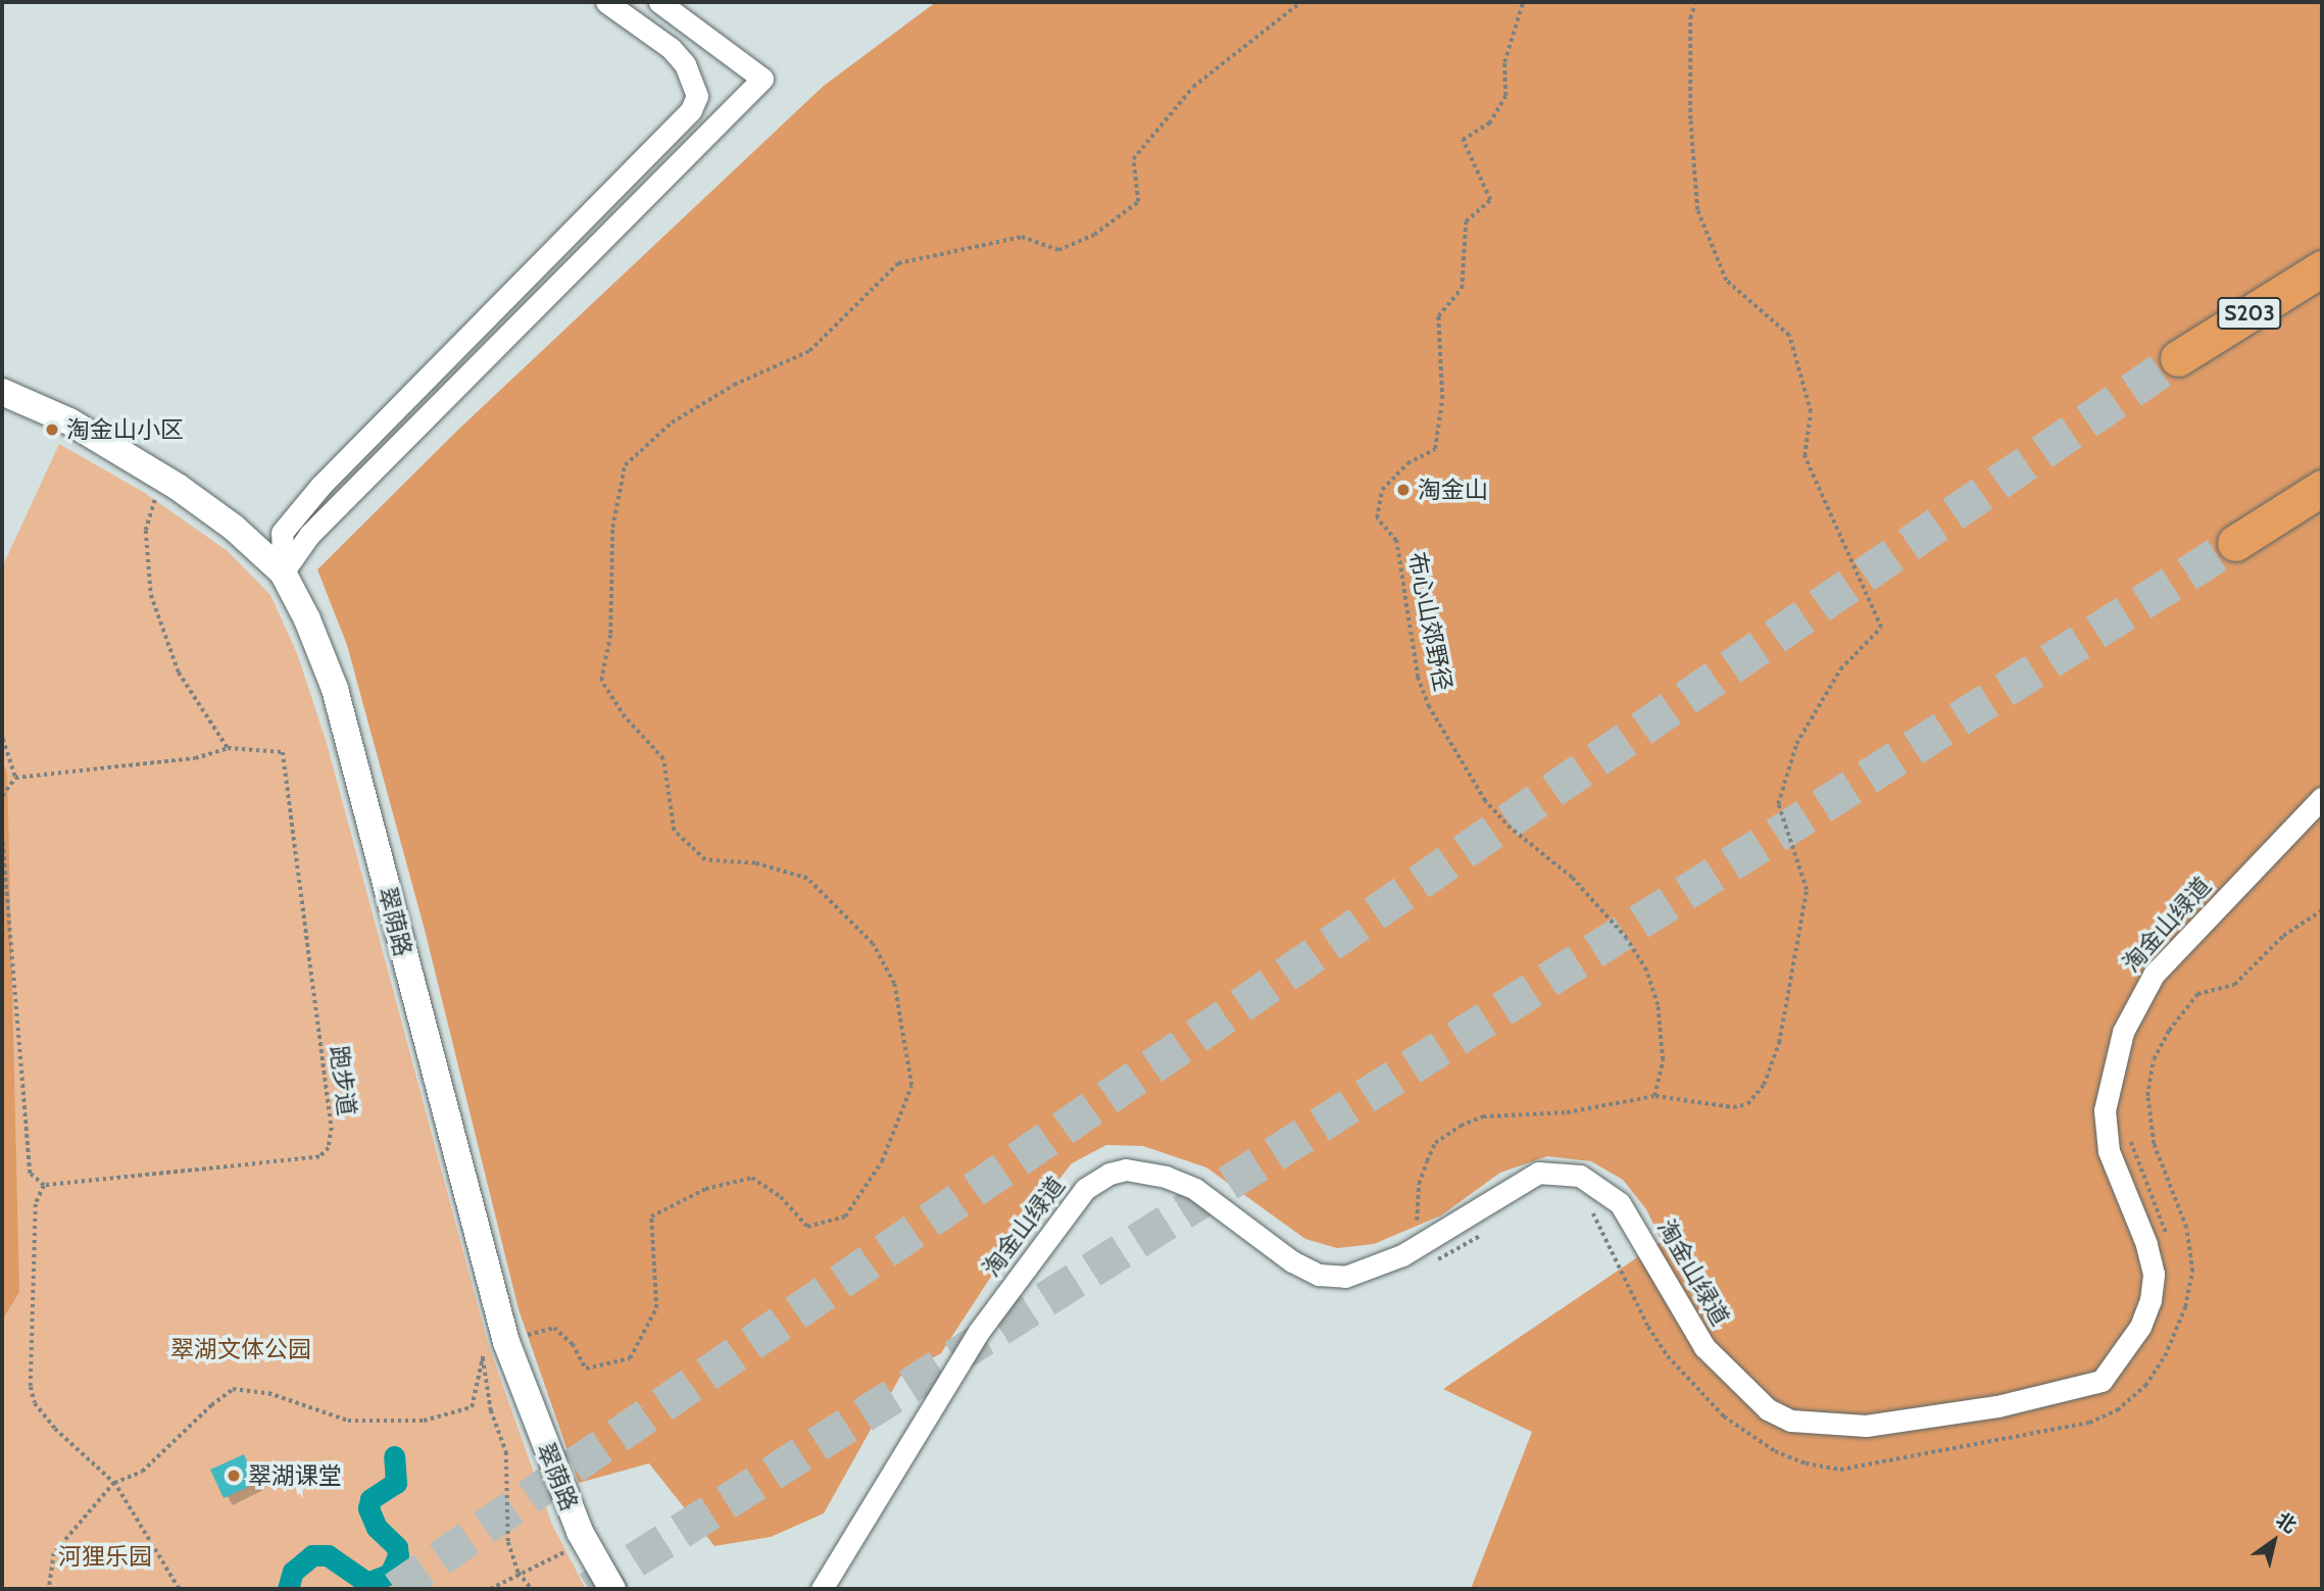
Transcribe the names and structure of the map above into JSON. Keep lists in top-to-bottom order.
{
  "streets": {
    "highway": ["S203"],
    "street": ["翠荫路", "淘金山绿道"],
    "path": ["布心山郊野径", "跑步道"]
  },
  "parks": ["翠湖文体公园", "河狸乐园"],
  "places": ["淘金山小区", "淘金山", "翠湖课堂"],
  "north": "top right"
}
